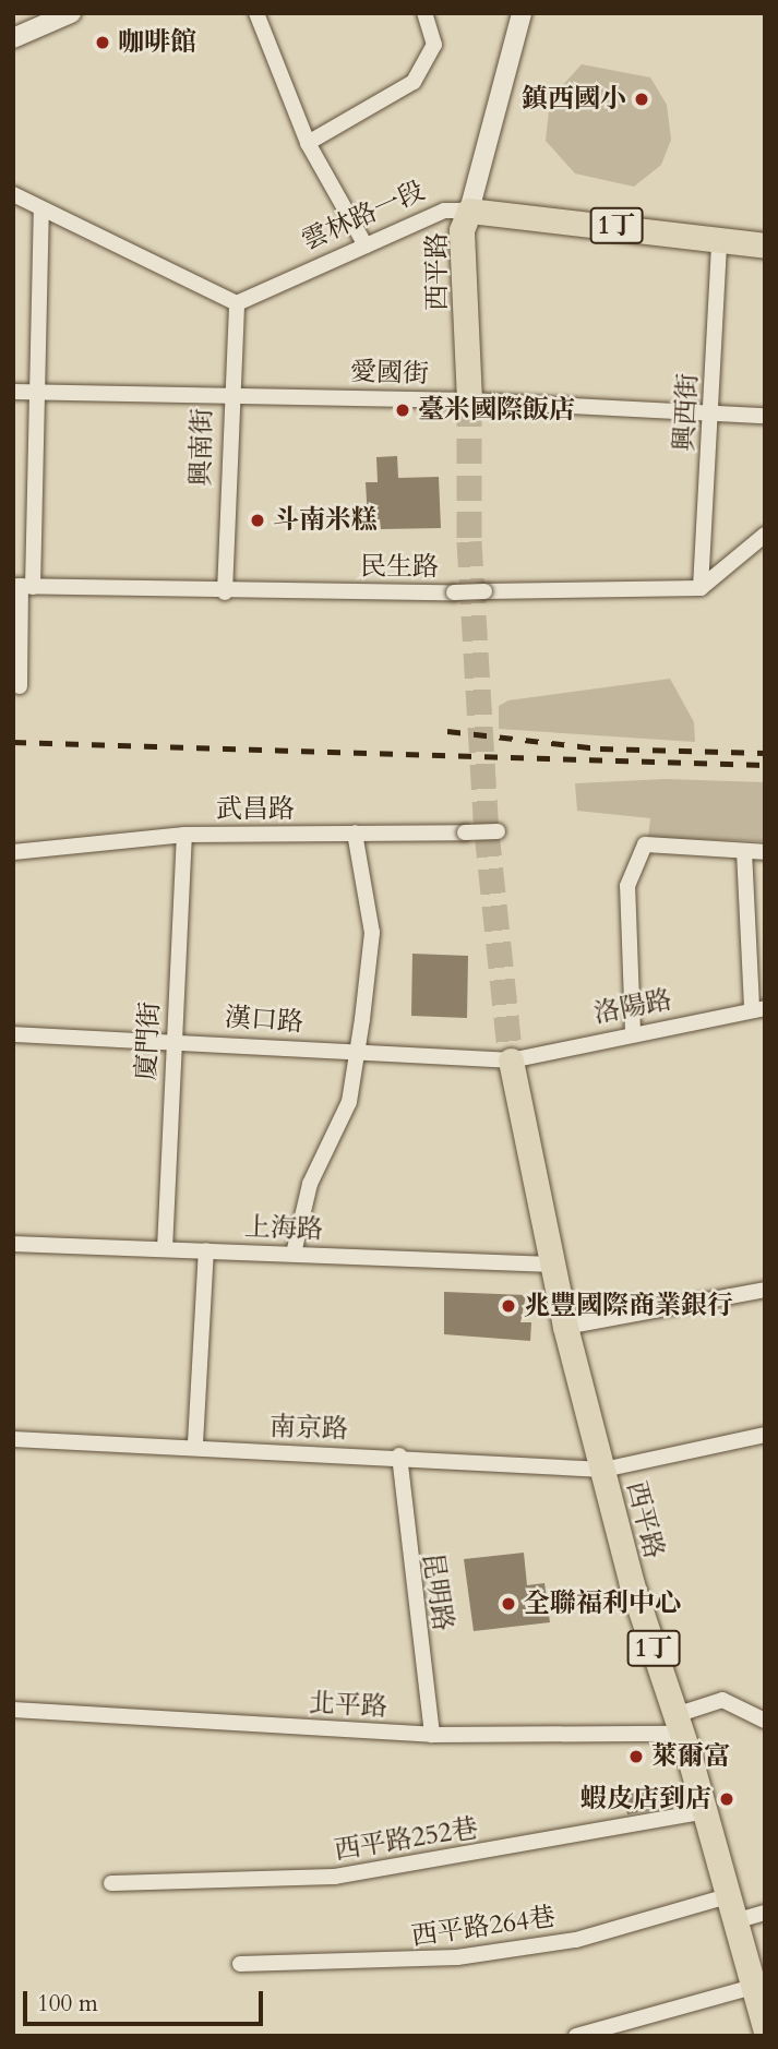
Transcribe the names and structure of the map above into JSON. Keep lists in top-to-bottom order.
{
  "streets": {
    "main road": ["雲林路一段", "1丁", "西平路"],
    "street": [
      "愛國街",
      "興西街",
      "興南街",
      "民生路",
      "武昌路",
      "洛陽路",
      "漢口路",
      "廈門街",
      "上海路",
      "南京路",
      "昆明路",
      "北平路",
      "西平路252巷",
      "西平路264巷"
    ]
  },
  "crossings": [
    ["雲林路一段", "西平路"],
    ["雲林路一段", "興西街"],
    ["雲林路一段", "興南街"],
    ["西平路", "愛國街"],
    ["西平路", "洛陽路"],
    ["西平路", "漢口路"],
    ["西平路", "上海路"],
    ["西平路", "南京路"],
    ["西平路", "北平路"],
    ["西平路", "西平路252巷"],
    ["西平路", "西平路264巷"],
    ["愛國街", "興西街"],
    ["愛國街", "興南街"],
    ["興西街", "民生路"],
    ["興南街", "民生路"],
    ["武昌路", "廈門街"],
    ["洛陽路", "漢口路"],
    ["漢口路", "廈門街"],
    ["廈門街", "上海路"],
    ["南京路", "昆明路"],
    ["昆明路", "北平路"]
  ],
  "places": [
    "咖啡館",
    "鎮西國小",
    "臺米國際飯店",
    "斗南米糕",
    "兆豐國際商業銀行",
    "全聯福利中心",
    "萊爾富",
    "蝦皮店到店"
  ],
  "scale_bar": "100 m"
}
